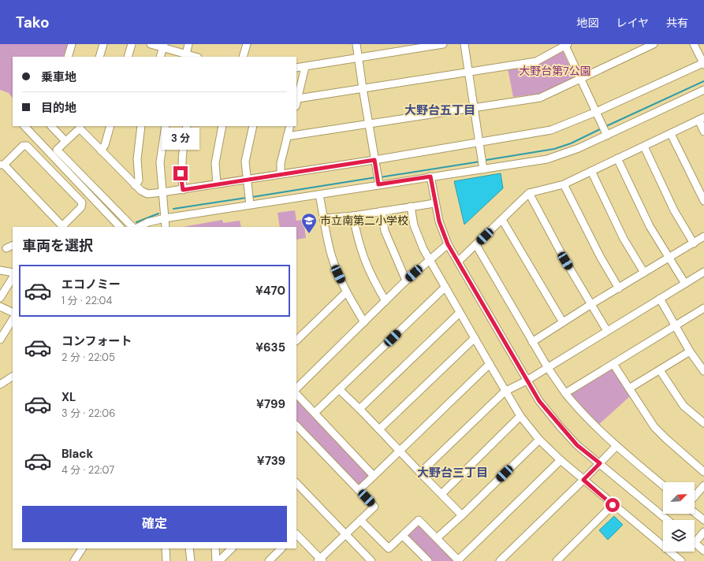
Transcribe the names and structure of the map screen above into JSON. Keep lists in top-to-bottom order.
{
  "districts": ["大野台五丁目", "大野台三丁目"],
  "parks": ["大野台第7公園"],
  "places": {
    "school or university": ["市立南第二小学校"]
  },
  "north": "top right",
  "page": {
    "header": "Tako",
    "nav": ["地図", "レイヤ", "共有"],
    "banner": ["乗車地", "目的地"],
    "bubble": "3 分",
    "heading": "車両を選択",
    "list": [
      {
        "name": "エコノミー",
        "note": "1 分 · 22:04",
        "value": "¥470"
      },
      {
        "name": "コンフォート",
        "note": "2 分 · 22:05",
        "value": "¥635"
      },
      {
        "name": "XL",
        "note": "3 分 · 22:06",
        "value": "¥799"
      },
      {
        "name": "Black",
        "note": "4 分 · 22:07",
        "value": "¥739"
      }
    ],
    "buttons": "確定"
  }
}
